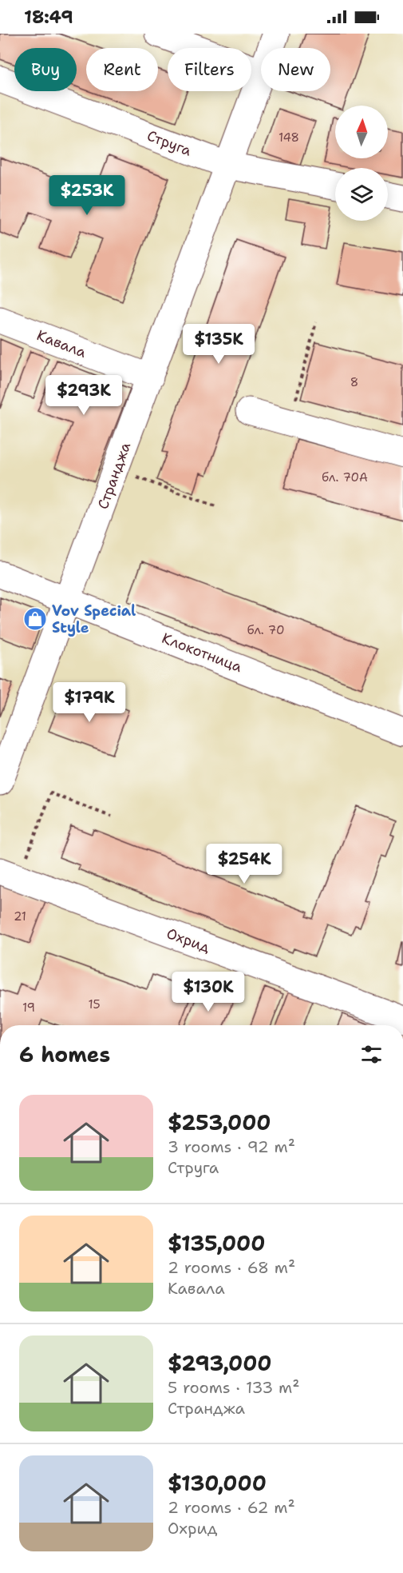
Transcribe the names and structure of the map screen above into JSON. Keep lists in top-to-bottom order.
{
  "streets": {
    "street": [
      "Струга",
      "Кавала",
      "Странджа",
      "Клокотница",
      "Охрид"
    ]
  },
  "crossings": [
    ["Струга", "Странджа"],
    ["Кавала", "Странджа"],
    ["Странджа", "Клокотница"]
  ],
  "places": {
    "shop": ["Vov Special Style"]
  },
  "house_numbers": [
    "148",
    "8",
    "бл. 70А",
    "бл. 70",
    "21",
    "15",
    "19"
  ],
  "north": "top",
  "page": {
    "status": "18:49",
    "chip": [
      "Buy",
      "Rent",
      "Filters",
      "New"
    ],
    "price": [
      "$253K",
      "$135K",
      "$293K",
      "$179K",
      "$254K",
      "$130K"
    ],
    "heading": "6 homes",
    "list": [
      {
        "name": "$253,000",
        "note": "3 rooms · 92 m² · Струга"
      },
      {
        "name": "$135,000",
        "note": "2 rooms · 68 m² · Кавала"
      },
      {
        "name": "$293,000",
        "note": "5 rooms · 133 m² · Странджа"
      },
      {
        "name": "$130,000",
        "note": "2 rooms · 62 m² · Охрид"
      }
    ]
  }
}
